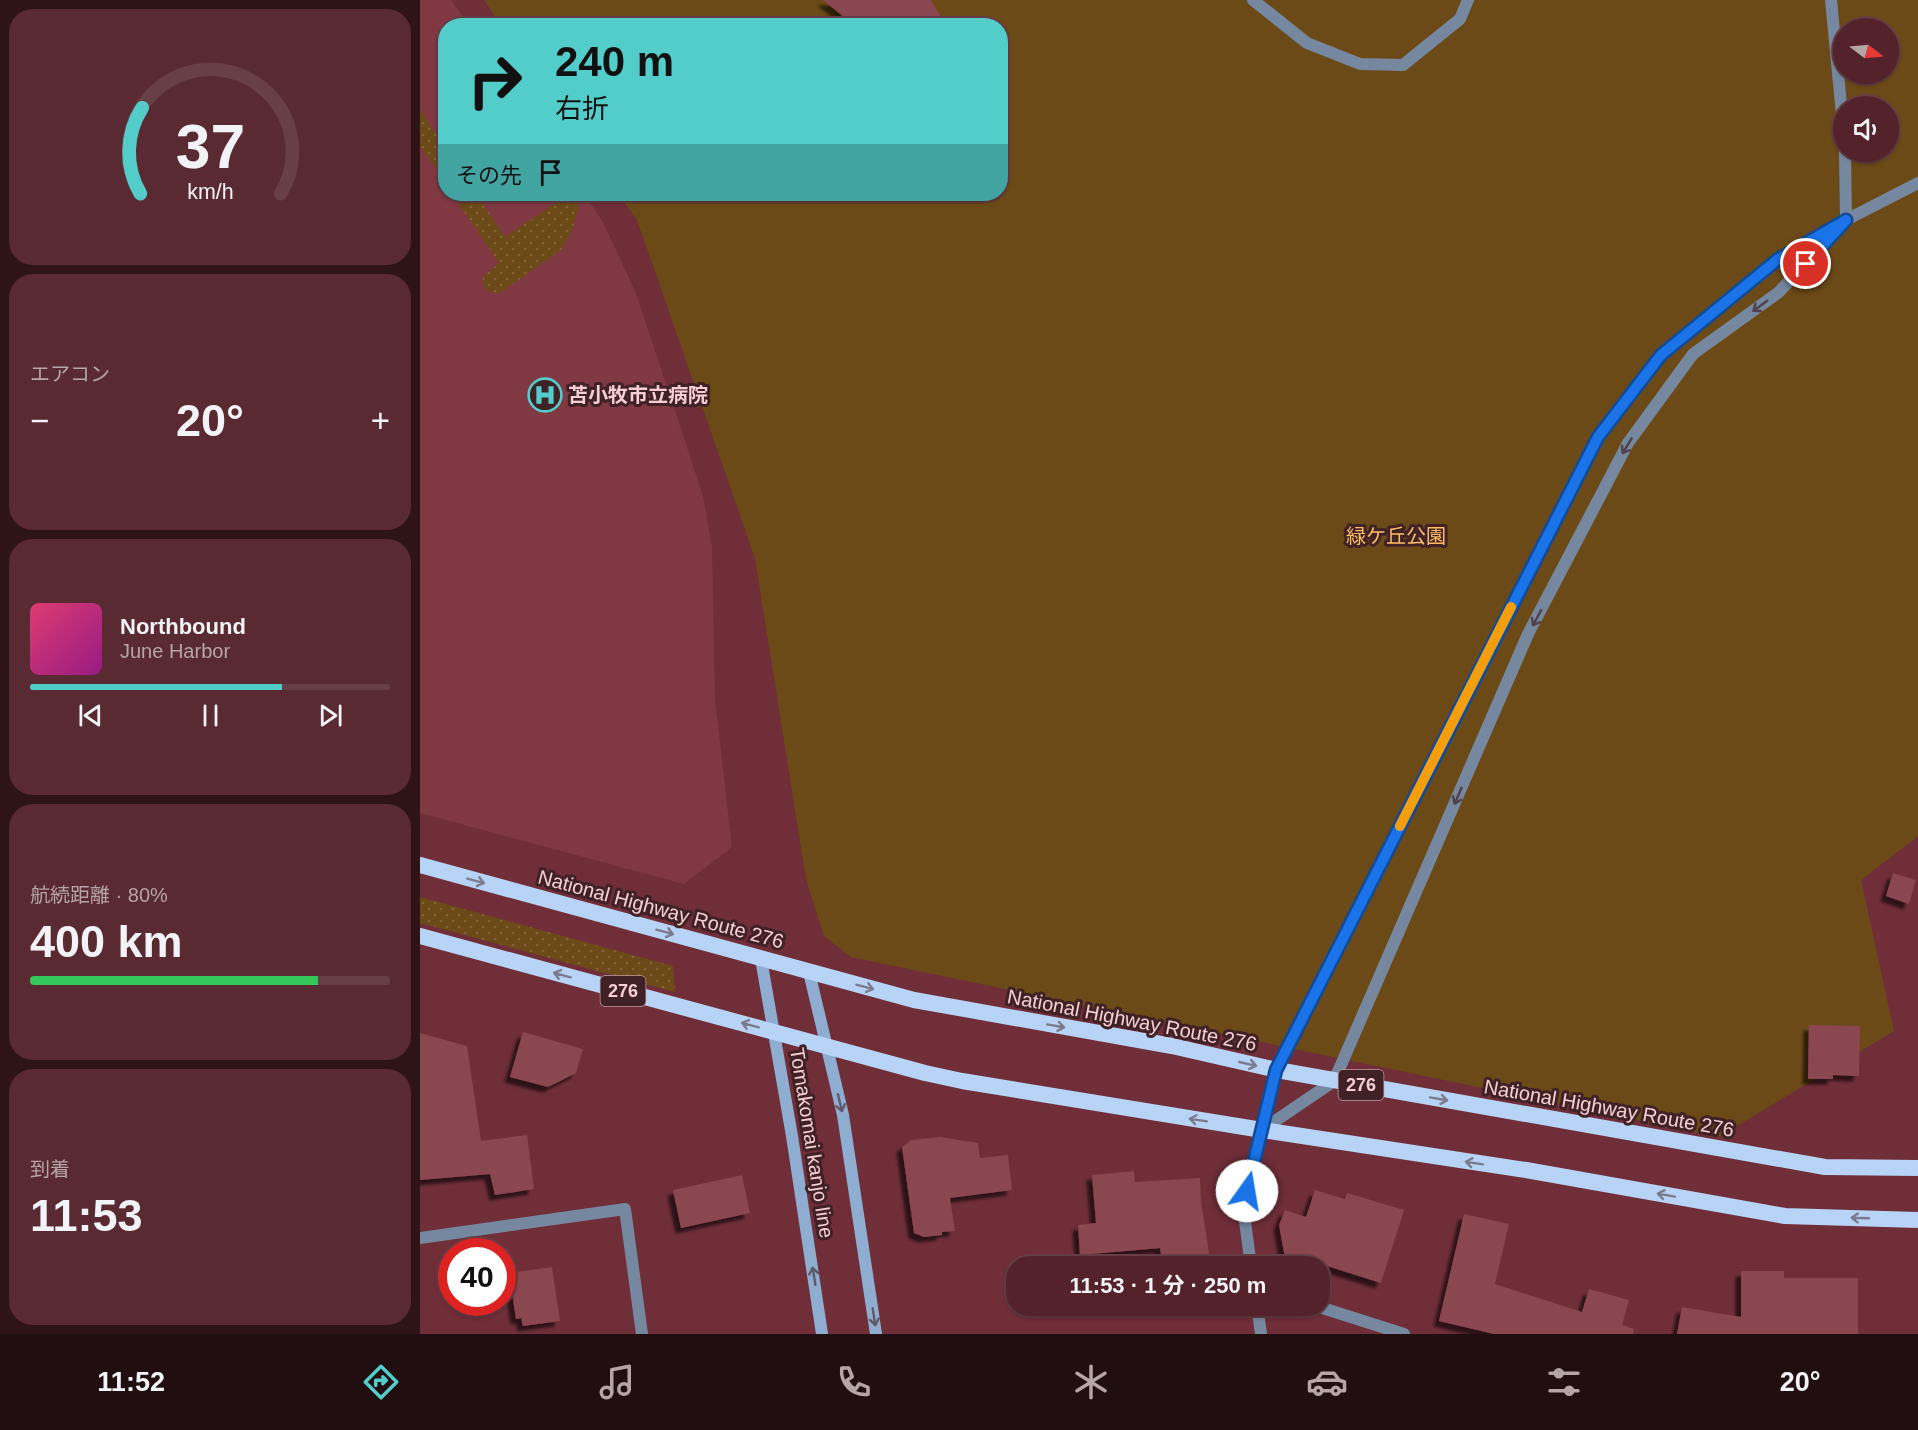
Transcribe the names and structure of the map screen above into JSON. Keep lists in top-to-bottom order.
{
  "streets": {
    "highway": ["National Highway Route 276", "276"],
    "main road": ["Tomakomai kanjo line"]
  },
  "crossings": [
    ["National Highway Route 276", "Tomakomai kanjo line"],
    ["276", "Tomakomai kanjo line"]
  ],
  "parks": ["緑ケ丘公園"],
  "places": {
    "hospital": ["苫小牧市立病院"]
  },
  "north": "right",
  "page": {
    "turn": ["240 m", "右折"],
    "then": "その先",
    "tile": [
      "エアコン",
      ["航続距離 · 80%", "400 km"],
      ["到着", "11:53"]
    ],
    "heat": ["−", "20°", "+"],
    "song": ["Northbound", "June Harbor"],
    "limit": "40",
    "trip": "11:53 · 1 分 · 250 m",
    "tabs": ["11:52", "20°"],
    "gauge": ["37", "km/h"]
  }
}
